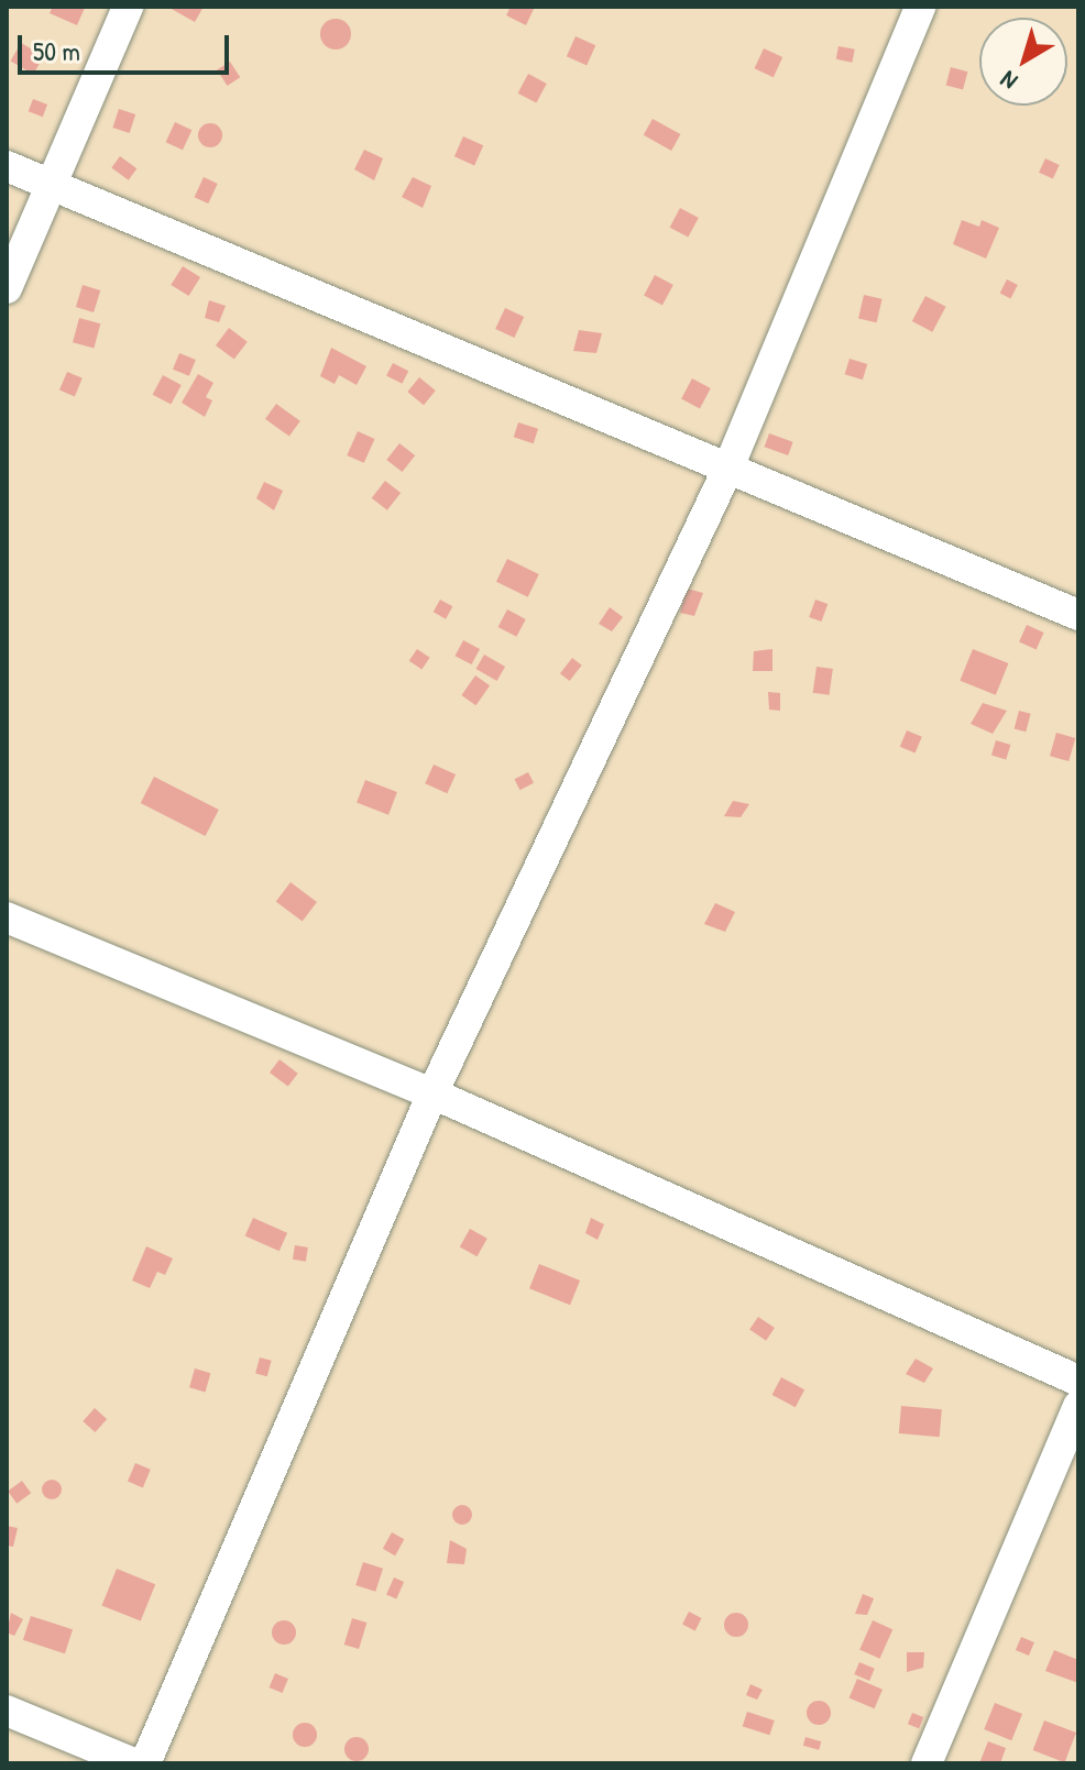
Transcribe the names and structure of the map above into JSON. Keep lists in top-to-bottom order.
{
  "scale_bar": "50 m",
  "north": "bottom left"
}
